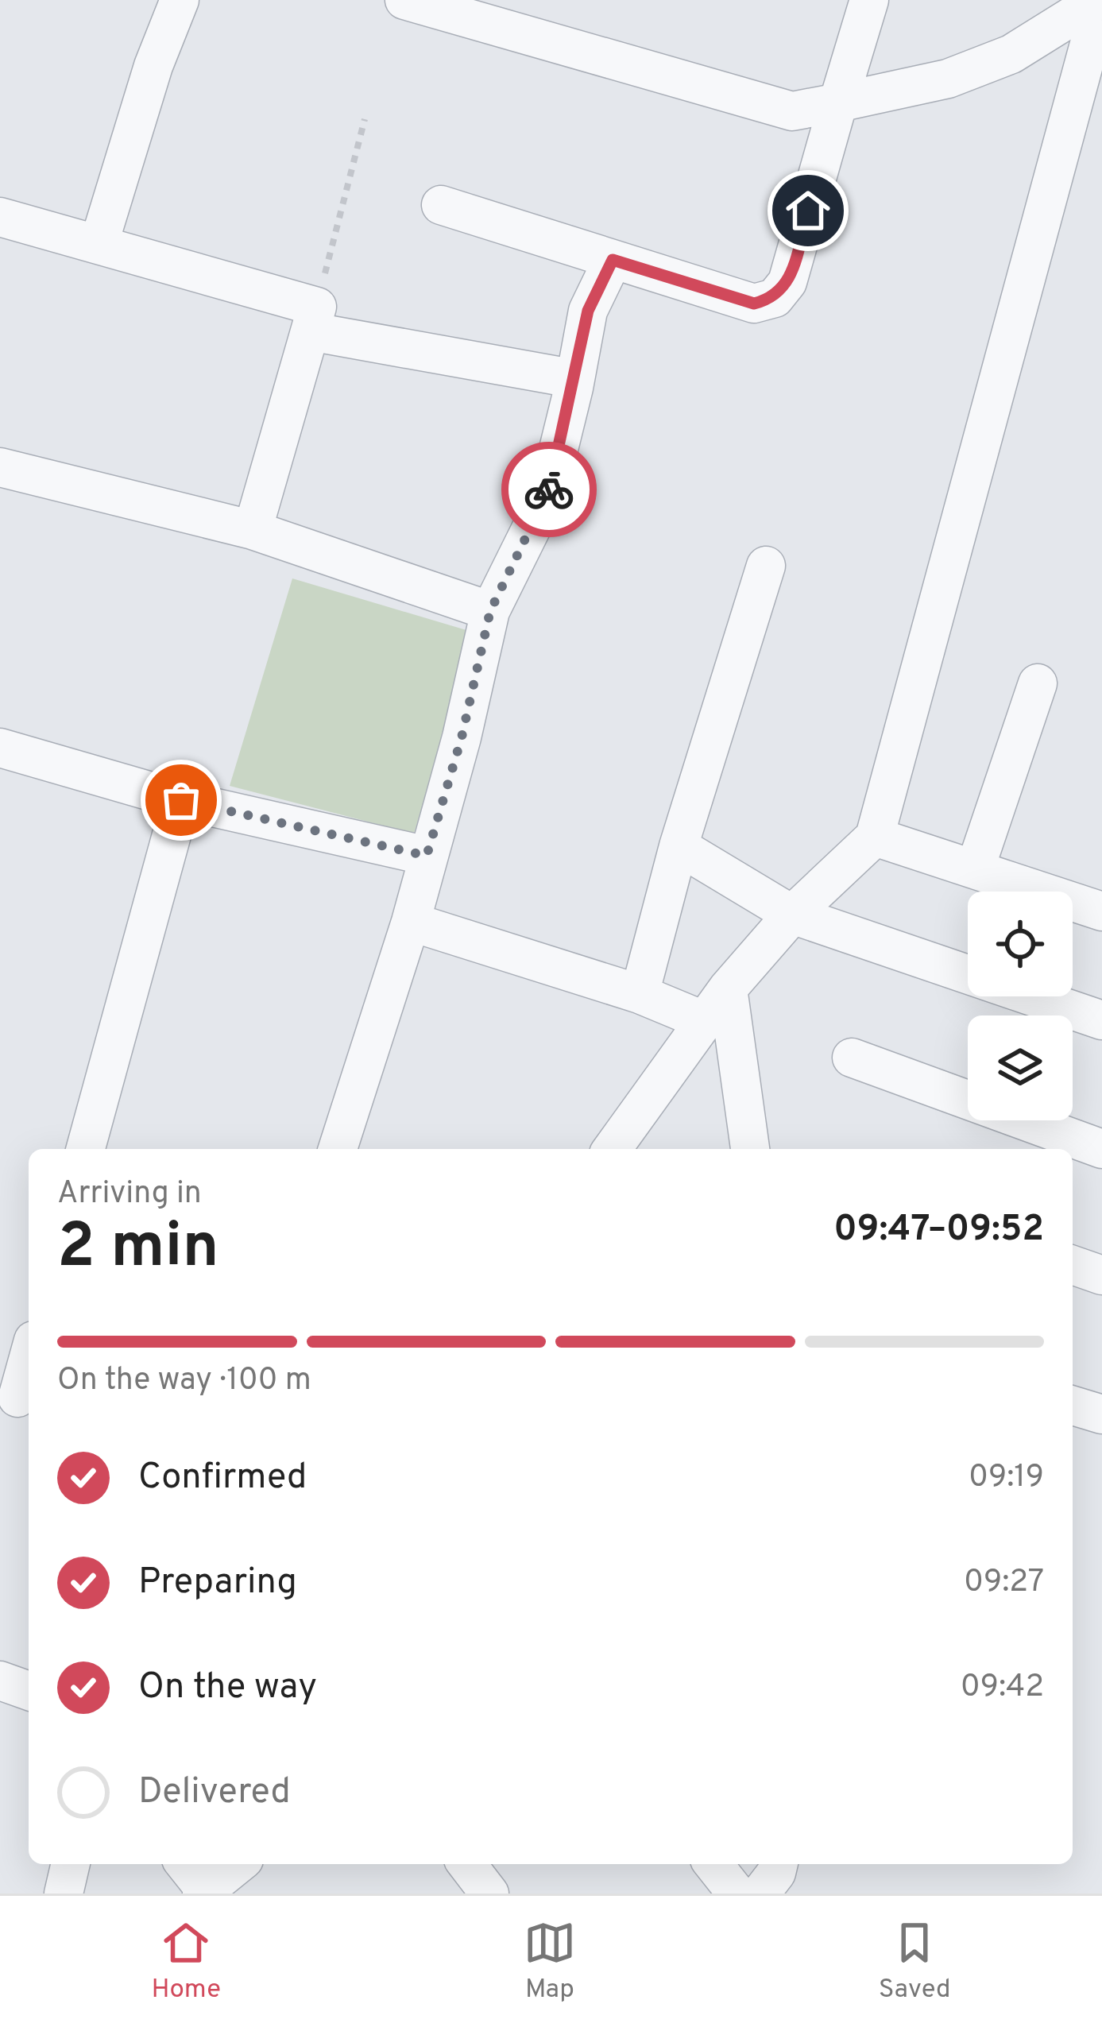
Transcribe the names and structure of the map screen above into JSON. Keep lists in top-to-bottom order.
{
  "page": {
    "heading": ["2 min", "Arriving in", "09:47–09:52"],
    "bar": "On the way · 100 m",
    "list": [
      ["Confirmed", "09:19"],
      ["Preparing", "09:27"],
      ["On the way", "09:42"],
      "Delivered"
    ],
    "tabs": ["Home", "Map", "Saved"]
  }
}
